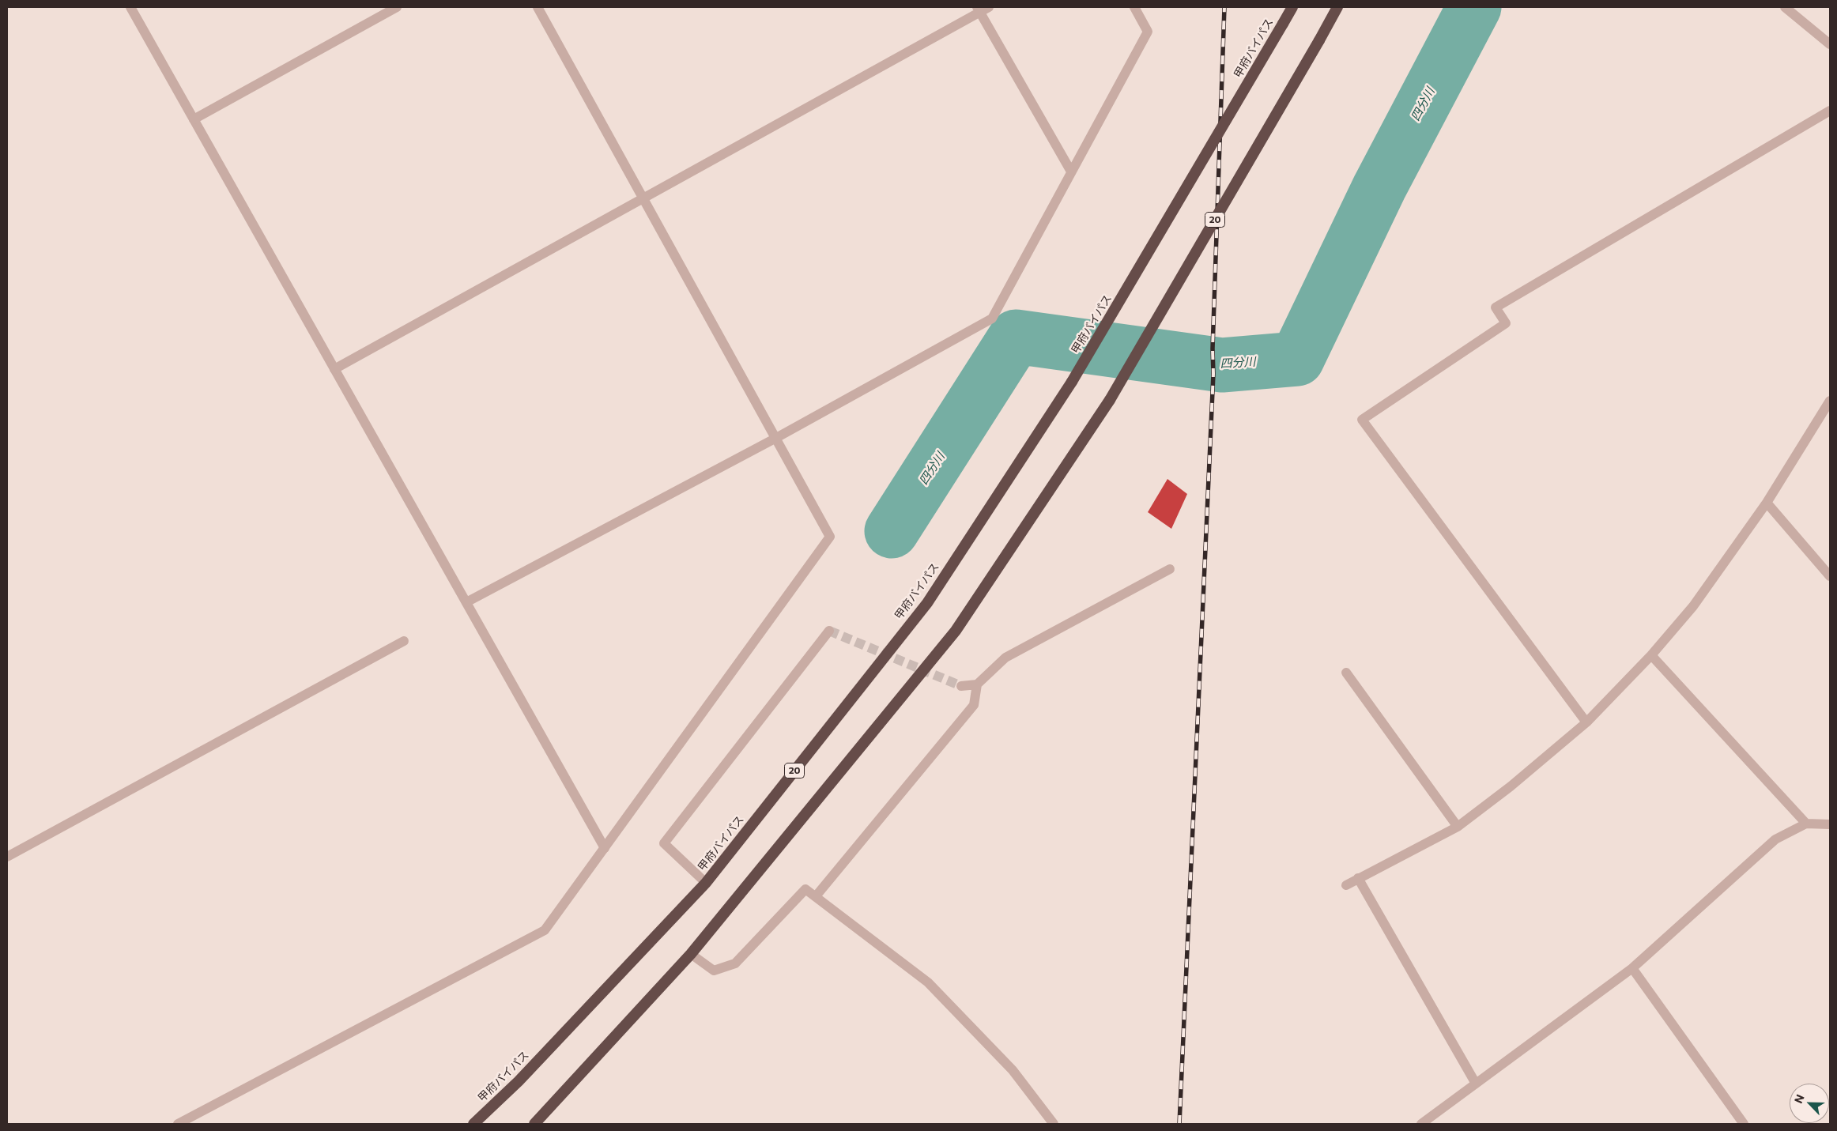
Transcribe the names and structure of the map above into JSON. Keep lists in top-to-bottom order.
{
  "streets": {
    "highway": ["甲府バイパス", "20"]
  },
  "water": ["四分川"],
  "north": "top left"
}
